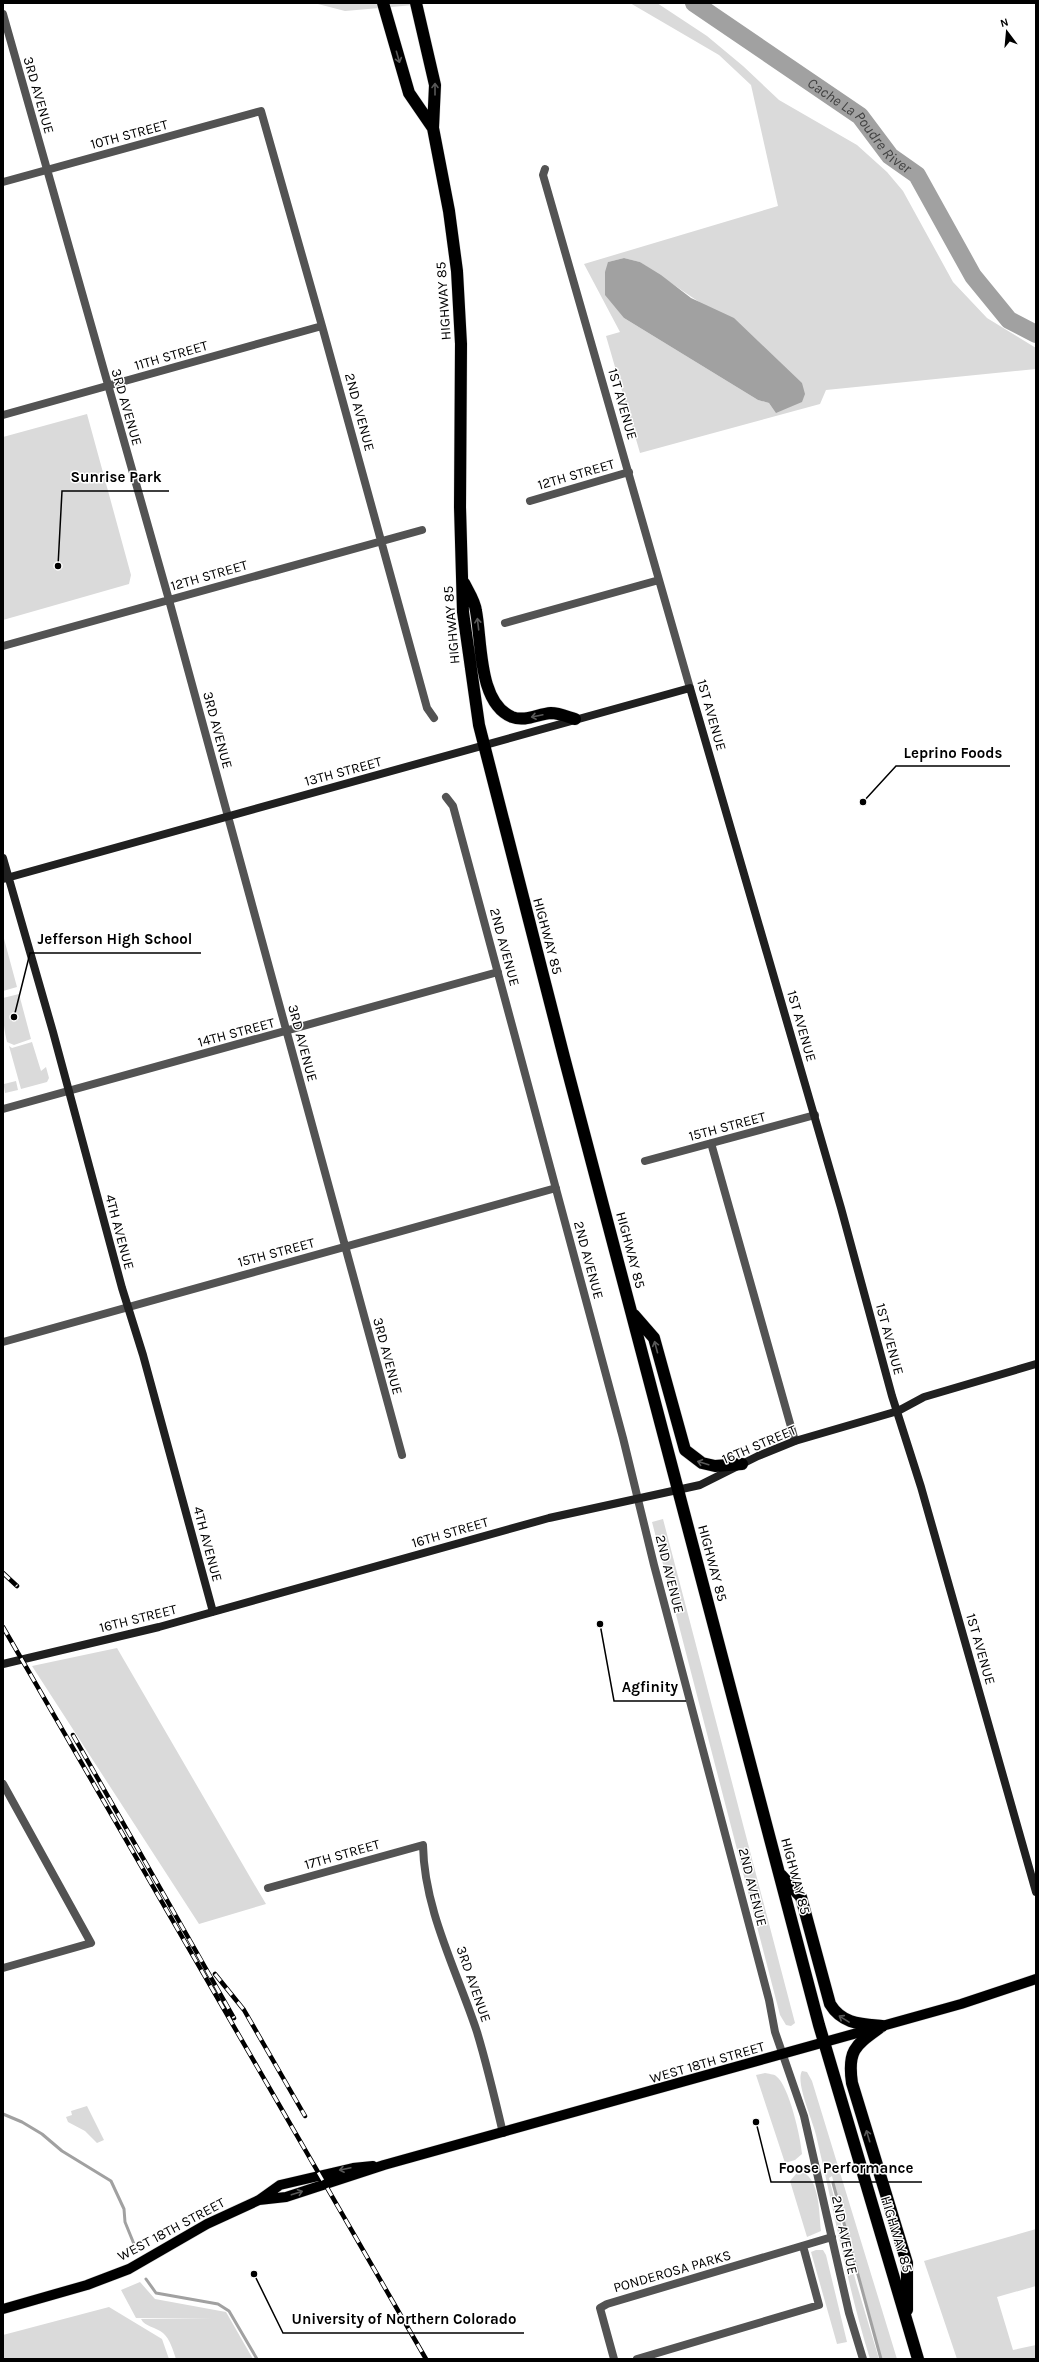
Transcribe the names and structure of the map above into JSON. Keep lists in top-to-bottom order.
{
  "streets": {
    "highway": ["HIGHWAY 85"],
    "main road": ["WEST 18TH STREET"],
    "street": [
      "3RD AVENUE",
      "10TH STREET",
      "11TH STREET",
      "1ST AVENUE",
      "2ND AVENUE",
      "12TH STREET",
      "13TH STREET",
      "14TH STREET",
      "15TH STREET",
      "4TH AVENUE",
      "16TH STREET",
      "17TH STREET",
      "PONDEROSA PARKS"
    ]
  },
  "crossings": [
    ["3RD AVENUE", "10TH STREET"],
    ["3RD AVENUE", "11TH STREET"],
    ["3RD AVENUE", "12TH STREET"],
    ["3RD AVENUE", "13TH STREET"],
    ["3RD AVENUE", "14TH STREET"],
    ["3RD AVENUE", "15TH STREET"],
    ["3RD AVENUE", "17TH STREET"],
    ["3RD AVENUE", "WEST 18TH STREET"],
    ["10TH STREET", "2ND AVENUE"],
    ["HIGHWAY 85", "13TH STREET"],
    ["HIGHWAY 85", "16TH STREET"],
    ["HIGHWAY 85", "WEST 18TH STREET"],
    ["11TH STREET", "2ND AVENUE"],
    ["1ST AVENUE", "12TH STREET"],
    ["1ST AVENUE", "13TH STREET"],
    ["1ST AVENUE", "15TH STREET"],
    ["1ST AVENUE", "16TH STREET"],
    ["2ND AVENUE", "12TH STREET"],
    ["2ND AVENUE", "14TH STREET"],
    ["2ND AVENUE", "15TH STREET"],
    ["2ND AVENUE", "16TH STREET"],
    ["2ND AVENUE", "WEST 18TH STREET"],
    ["2ND AVENUE", "PONDEROSA PARKS"],
    ["13TH STREET", "4TH AVENUE"],
    ["14TH STREET", "4TH AVENUE"],
    ["15TH STREET", "4TH AVENUE"],
    ["4TH AVENUE", "16TH STREET"]
  ],
  "water": ["Cache La Poudre River"],
  "places": [
    "Sunrise Park",
    "Leprino Foods",
    "Jefferson High School",
    "Agfinity",
    "Foose Performance",
    "University of Northern Colorado"
  ],
  "north": "top"
}
